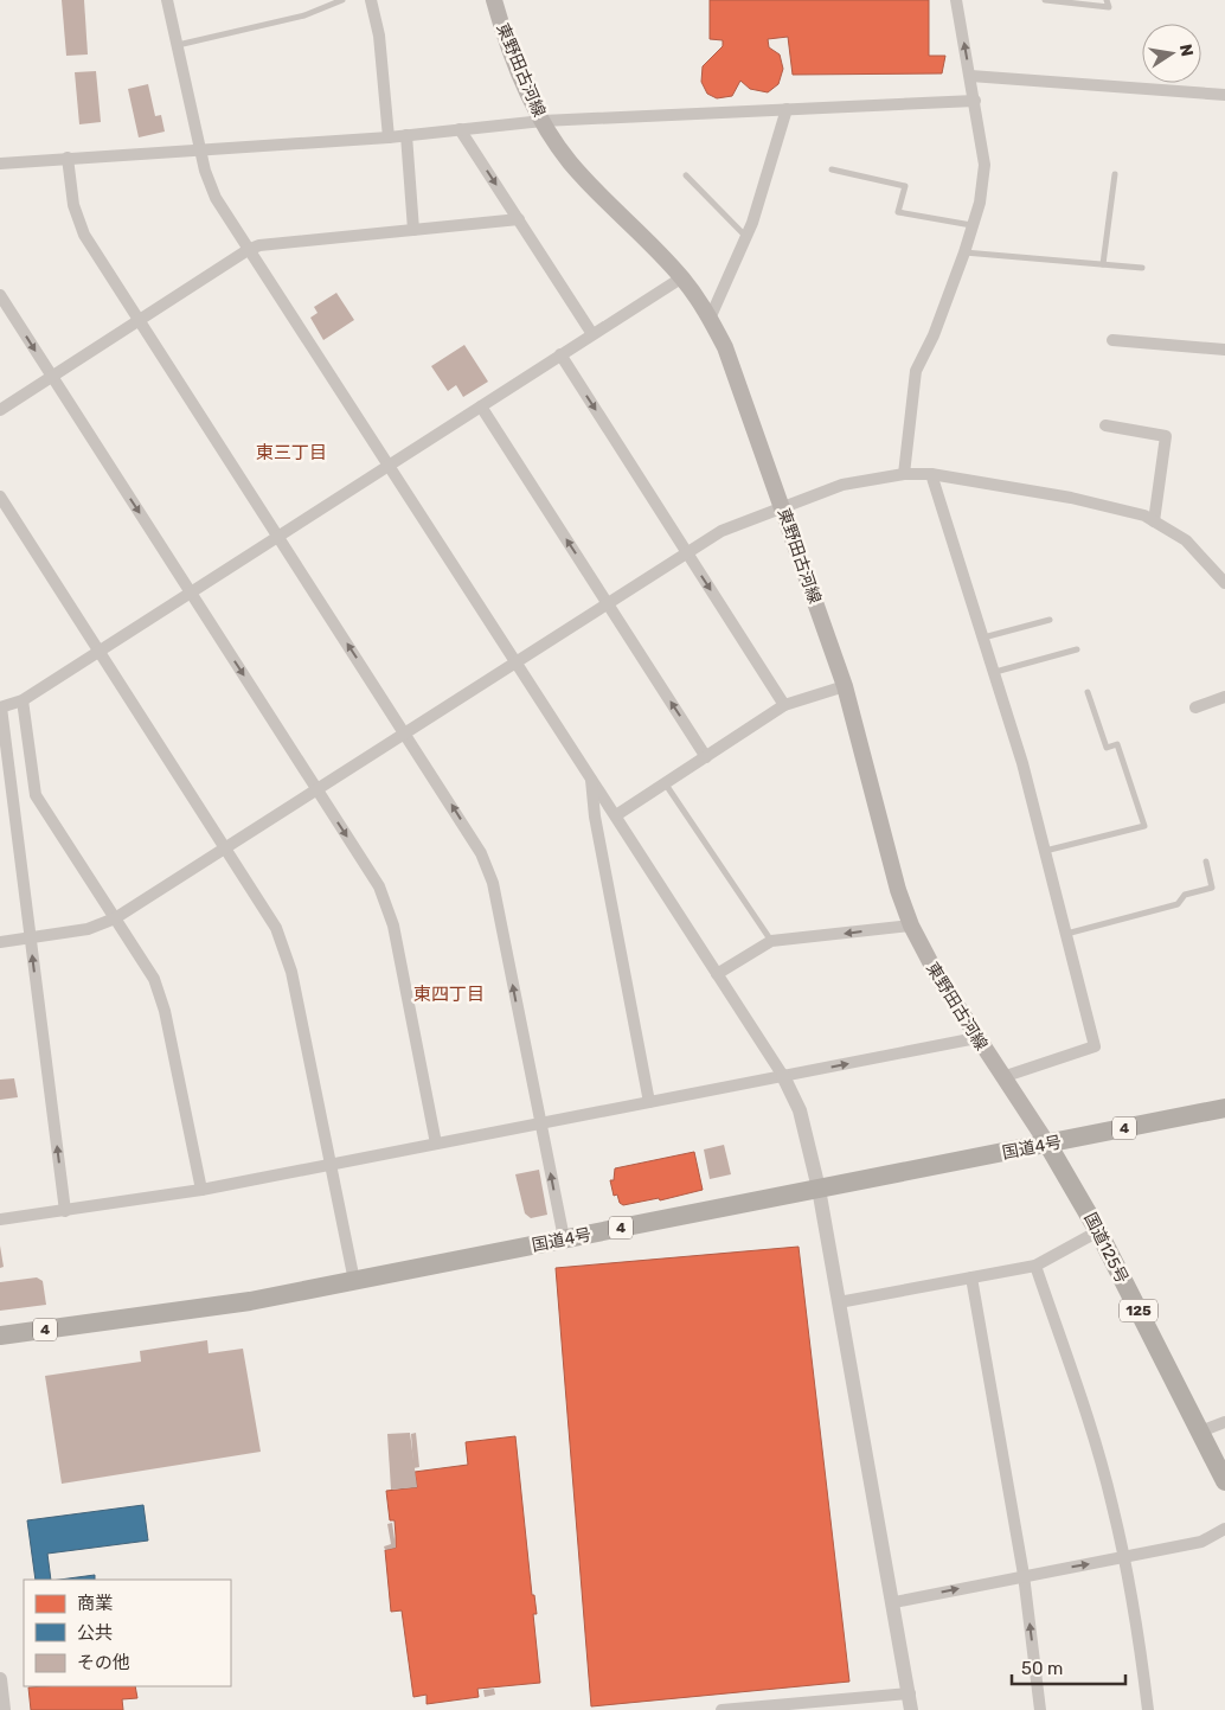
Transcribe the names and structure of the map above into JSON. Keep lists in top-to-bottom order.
{
  "streets": {
    "highway": [
      "4",
      "国道4号",
      "国道125号",
      "125"
    ],
    "main road": ["東野田古河線"]
  },
  "crossings": [
    ["東野田古河線", "国道4号"],
    ["東野田古河線", "国道125号"],
    ["国道4号", "国道125号"]
  ],
  "districts": ["東三丁目", "東四丁目"],
  "legend": ["商業", "公共", "その他"],
  "scale_bar": "50 m",
  "north": "right"
}
